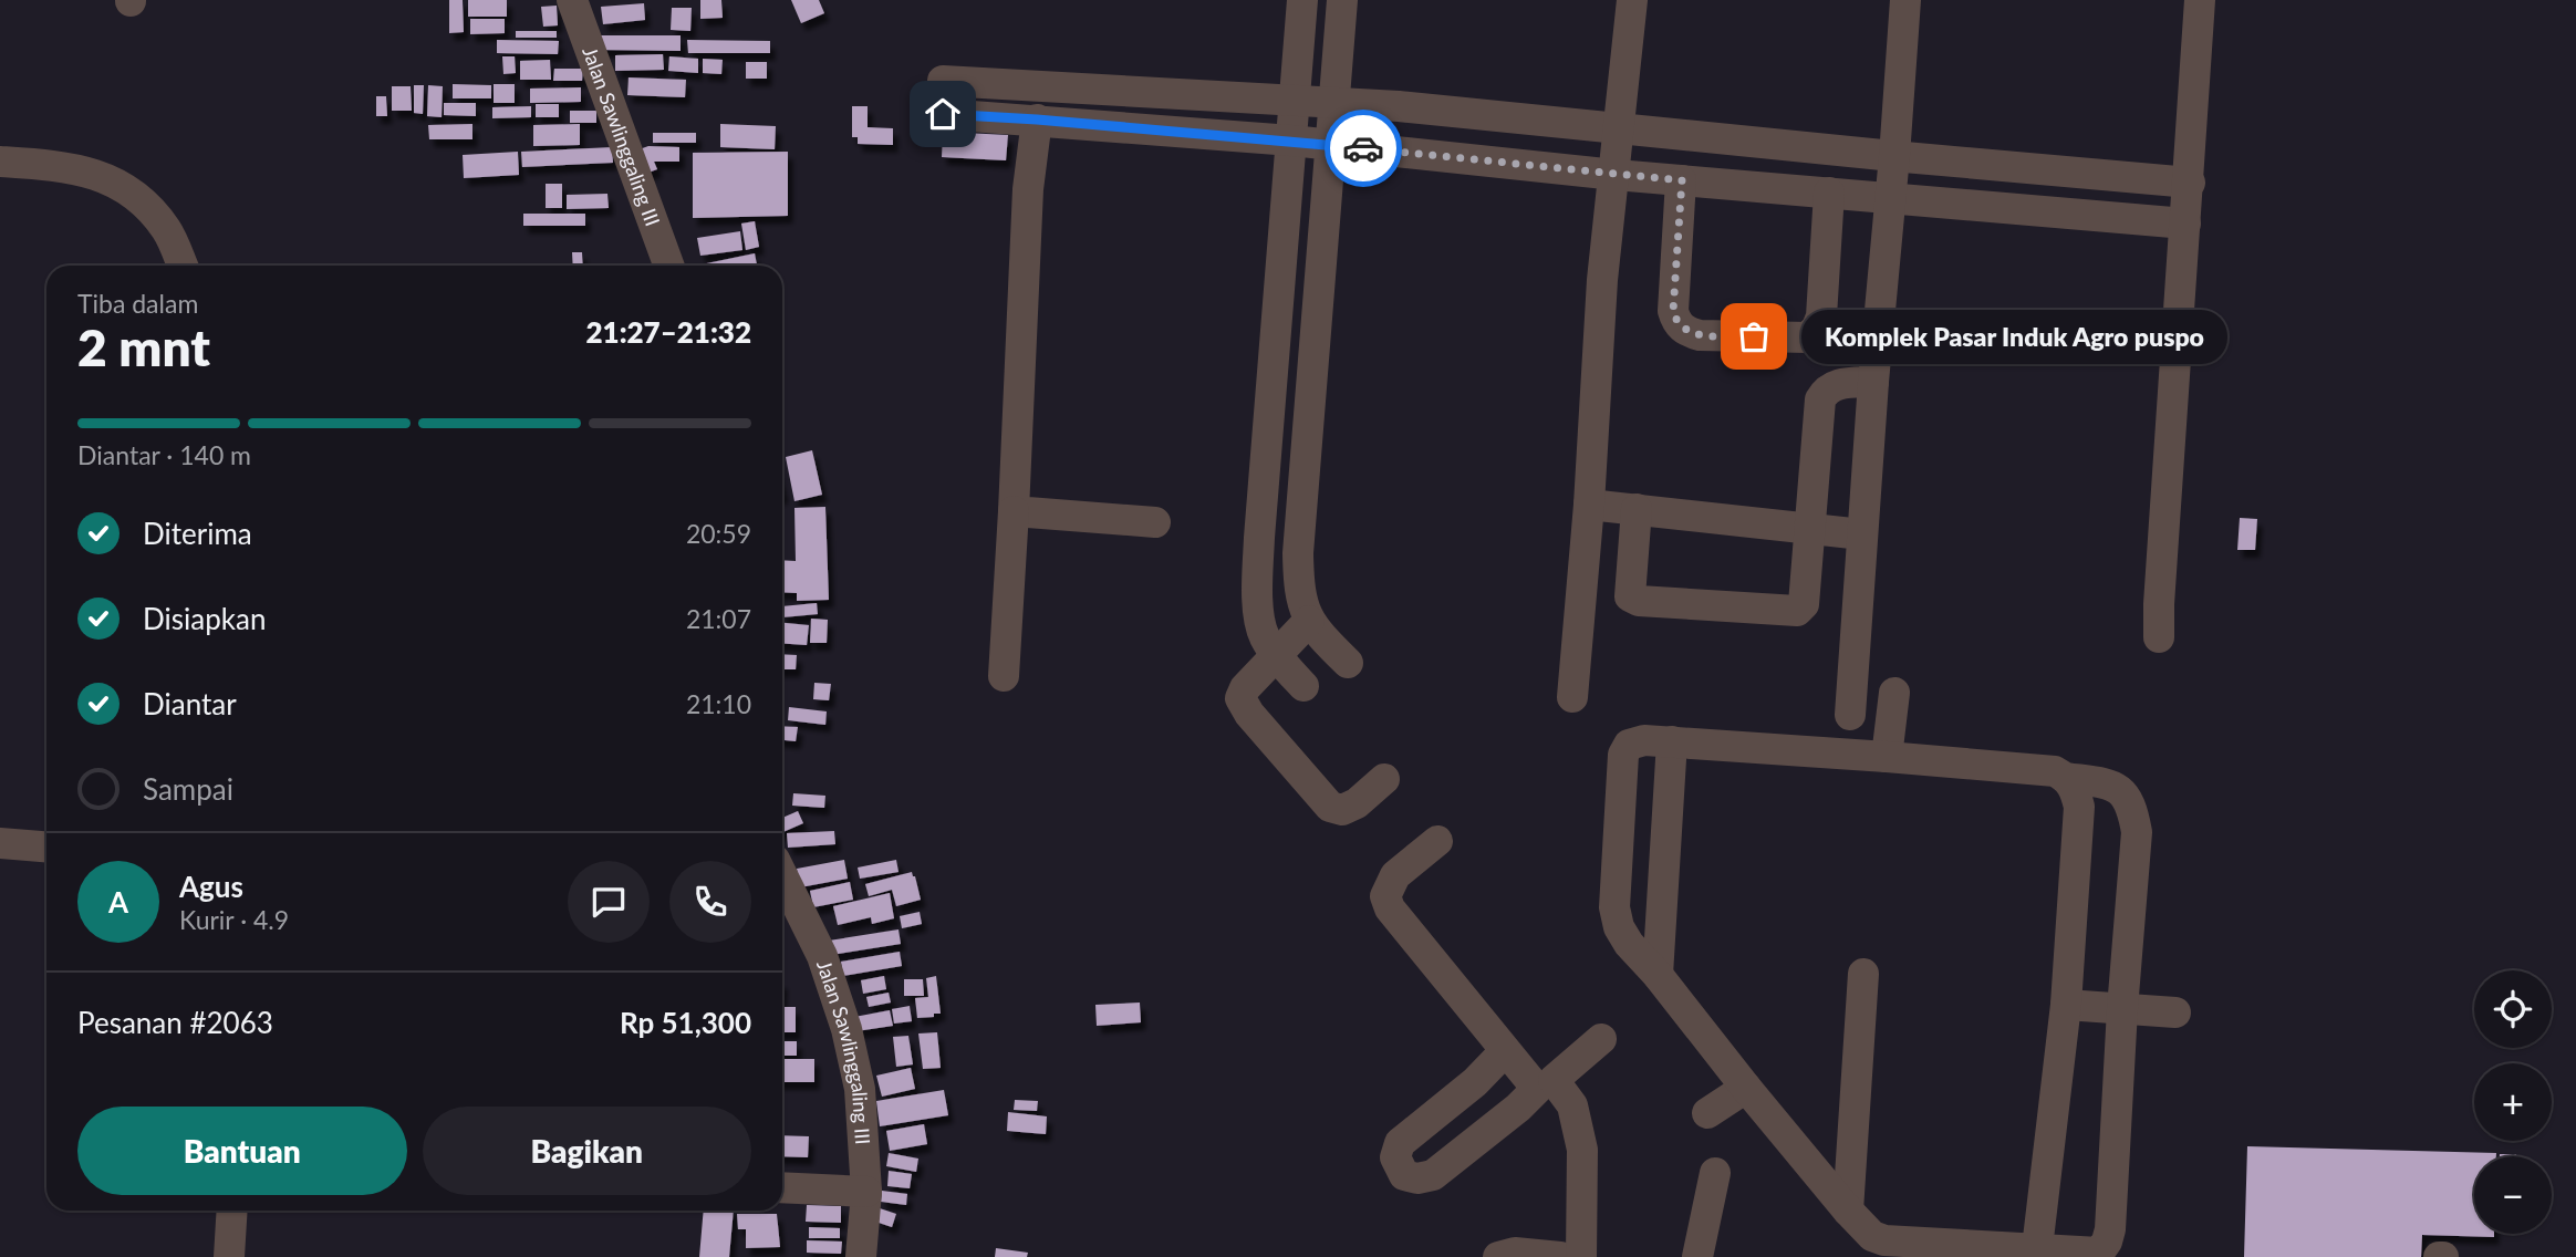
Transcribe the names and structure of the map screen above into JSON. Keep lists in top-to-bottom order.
{
  "streets": {
    "street": ["Jalan Sawlinggaling III"]
  },
  "places": ["Komplek Pasar Induk Agro puspo"],
  "page": {
    "heading": ["2 mnt", "Tiba dalam", "21:27–21:32"],
    "panel": [
      "Agus",
      "Kurir · 4.9",
      "Pesanan #2063",
      "Rp 51,300"
    ],
    "bubble": "Komplek Pasar Induk Agro puspo",
    "bar": "Diantar · 140 m",
    "list": [
      ["Diterima", "20:59"],
      ["Disiapkan", "21:07"],
      ["Diantar", "21:10"],
      "Sampai"
    ],
    "round": "A",
    "map_buttons": ["+", "−"],
    "buttons": ["Bantuan", "Bagikan"]
  }
}
